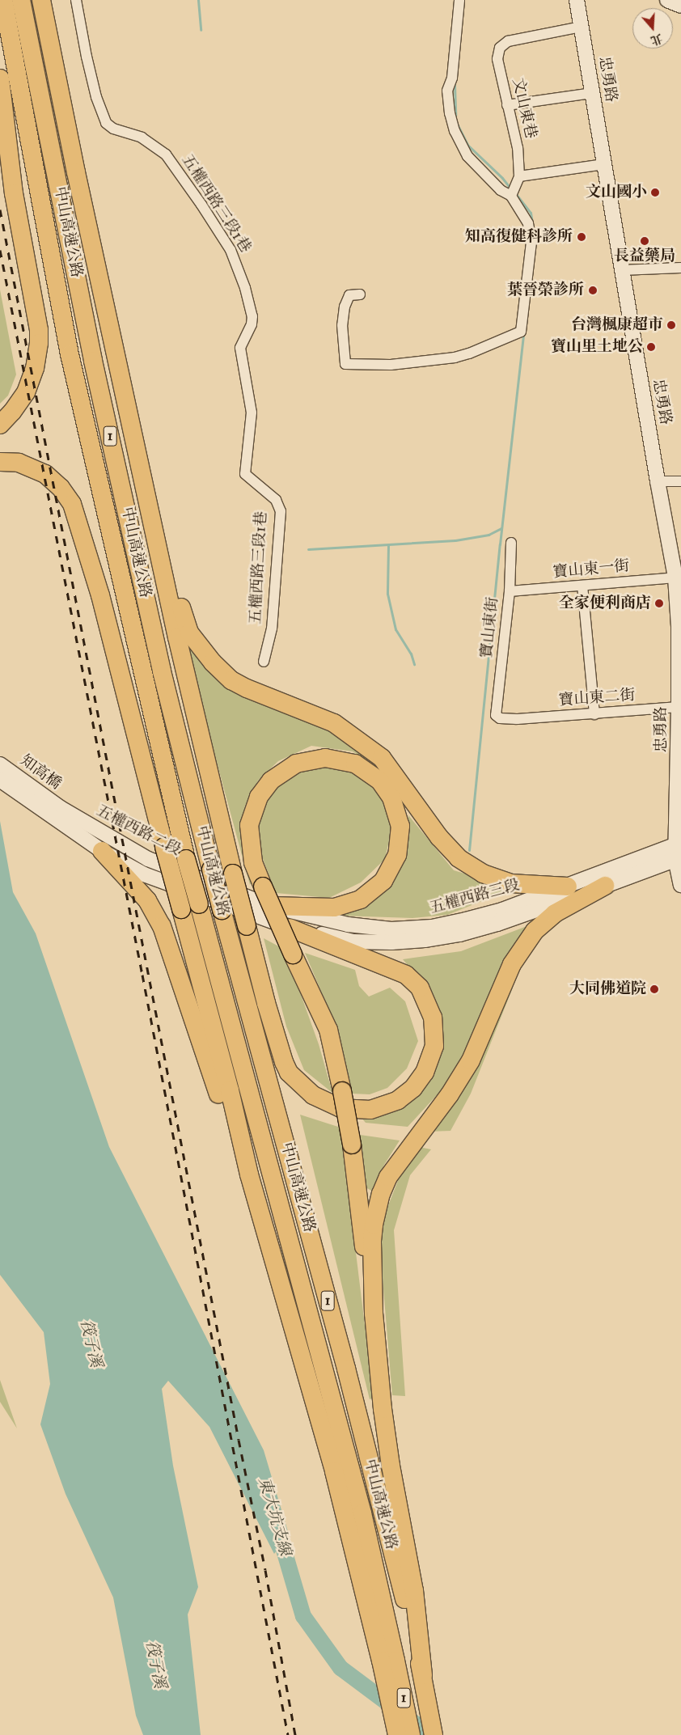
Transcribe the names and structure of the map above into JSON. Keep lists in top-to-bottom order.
{
  "streets": {
    "highway": ["中山高速公路", "1"],
    "main road": [
      "忠勇路",
      "知高橋",
      "五權西路二段",
      "五權西路三段"
    ],
    "street": [
      "文山東巷",
      "五權西路三段1巷",
      "寶山東一街",
      "寶山東街",
      "寶山東二街"
    ]
  },
  "crossings": [
    ["忠勇路", "文山東巷"],
    ["忠勇路", "寶山東一街"],
    ["忠勇路", "寶山東二街"],
    ["忠勇路", "五權西路三段"],
    ["寶山東一街", "寶山東街"],
    ["寶山東街", "寶山東二街"],
    ["知高橋", "五權西路二段"],
    ["五權西路二段", "五權西路三段"]
  ],
  "water": ["筏子溪", "東大坑支線"],
  "places": [
    "文山國小",
    "知高復健科診所",
    "長益藥局",
    "葉晉榮診所",
    "台灣楓康超市",
    "寶山里土地公",
    "全家便利商店",
    "大同佛道院"
  ],
  "north": "bottom"
}
